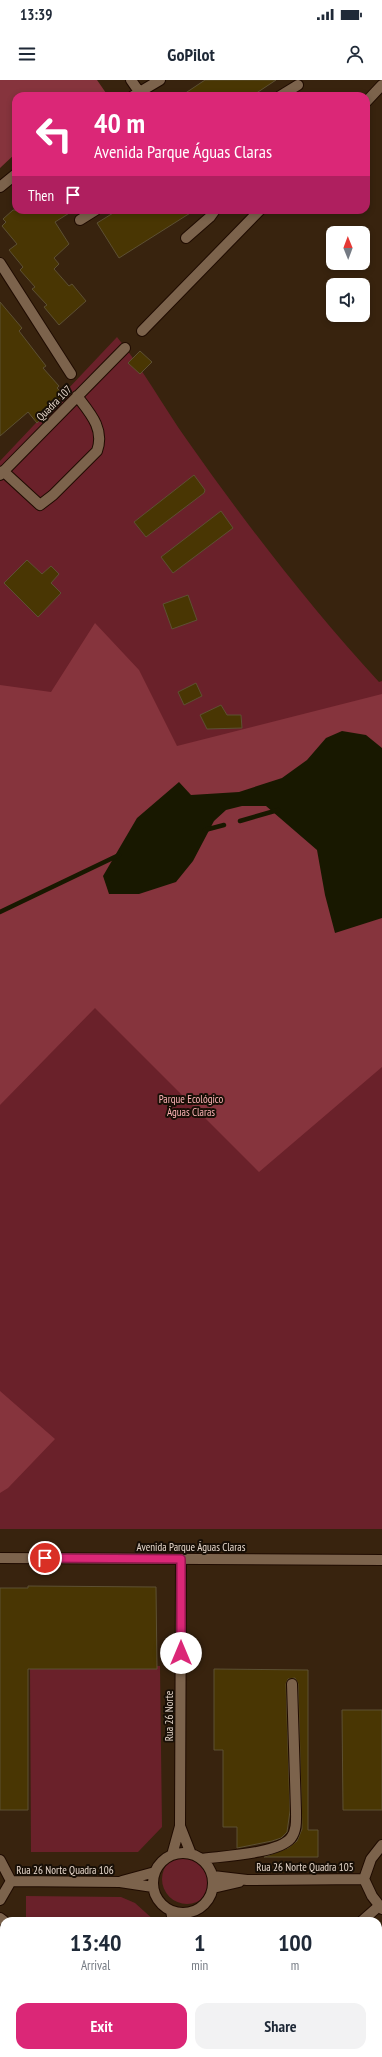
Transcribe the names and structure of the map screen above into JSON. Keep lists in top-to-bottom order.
{
  "streets": {
    "street": [
      "Quadra 107",
      "Avenida Parque Águas Claras",
      "Rua 26 Norte",
      "Rua 26 Norte Quadra 105",
      "Rua 26 Norte Quadra 106"
    ]
  },
  "crossings": [
    ["Avenida Parque Águas Claras", "Rua 26 Norte"],
    ["Rua 26 Norte", "Rua 26 Norte Quadra 105"],
    ["Rua 26 Norte", "Rua 26 Norte Quadra 106"],
    ["Rua 26 Norte Quadra 105", "Rua 26 Norte Quadra 106"]
  ],
  "parks": ["Parque Ecológico Águas Claras"],
  "north": "top",
  "page": {
    "status": "13:39",
    "header": "GoPilot",
    "turn": ["40 m", "Avenida Parque Águas Claras"],
    "then": "Then",
    "eta": [
      "13:40",
      "Arrival",
      "1",
      "min",
      "100",
      "m"
    ],
    "buttons": ["Exit", "Share"]
  }
}
